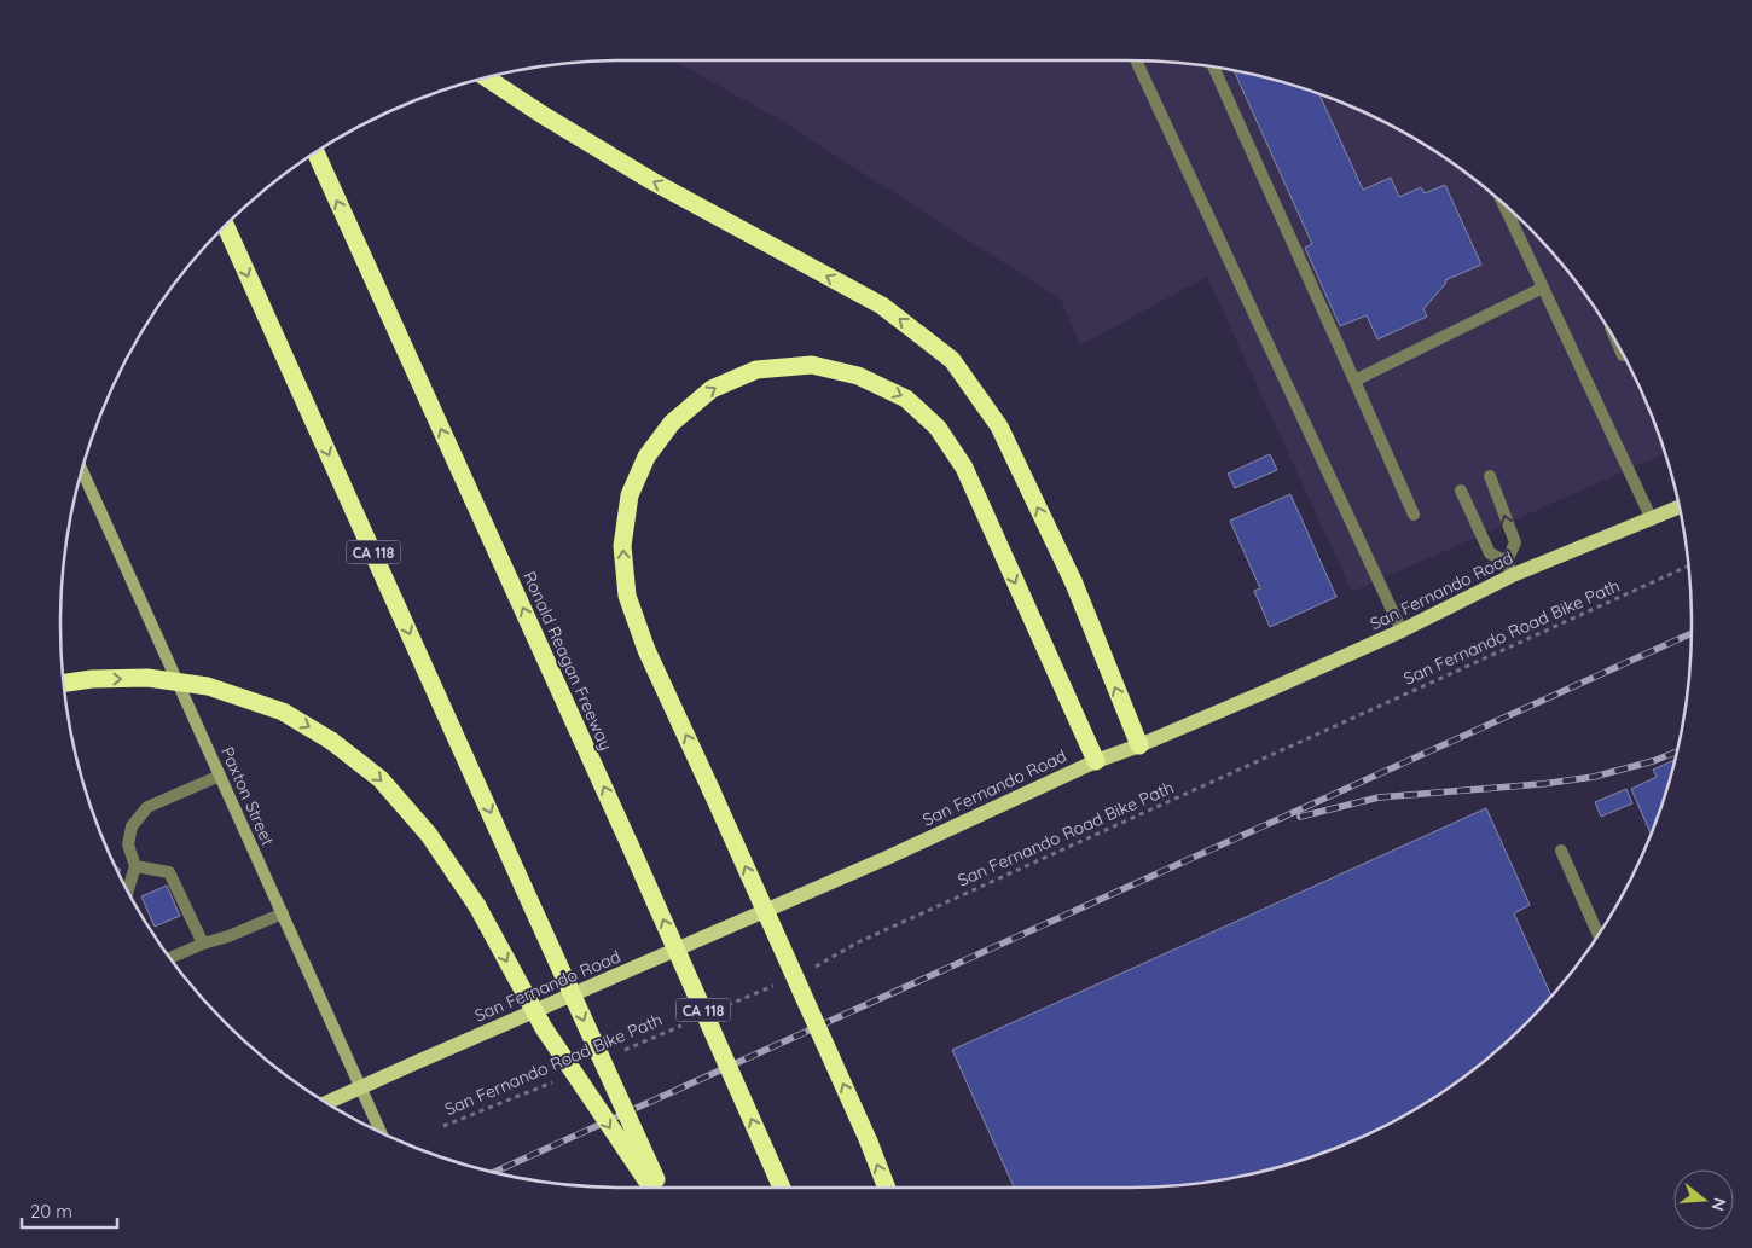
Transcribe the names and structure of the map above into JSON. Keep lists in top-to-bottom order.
{
  "streets": {
    "highway": ["CA 118", "Ronald Reagan Freeway"],
    "main road": ["San Fernando Road"],
    "street": ["Paxton Street"],
    "path": ["San Fernando Road Bike Path"]
  },
  "crossings": [
    ["San Fernando Road", "Paxton Street"]
  ],
  "scale_bar": "20 m",
  "north": "right"
}
